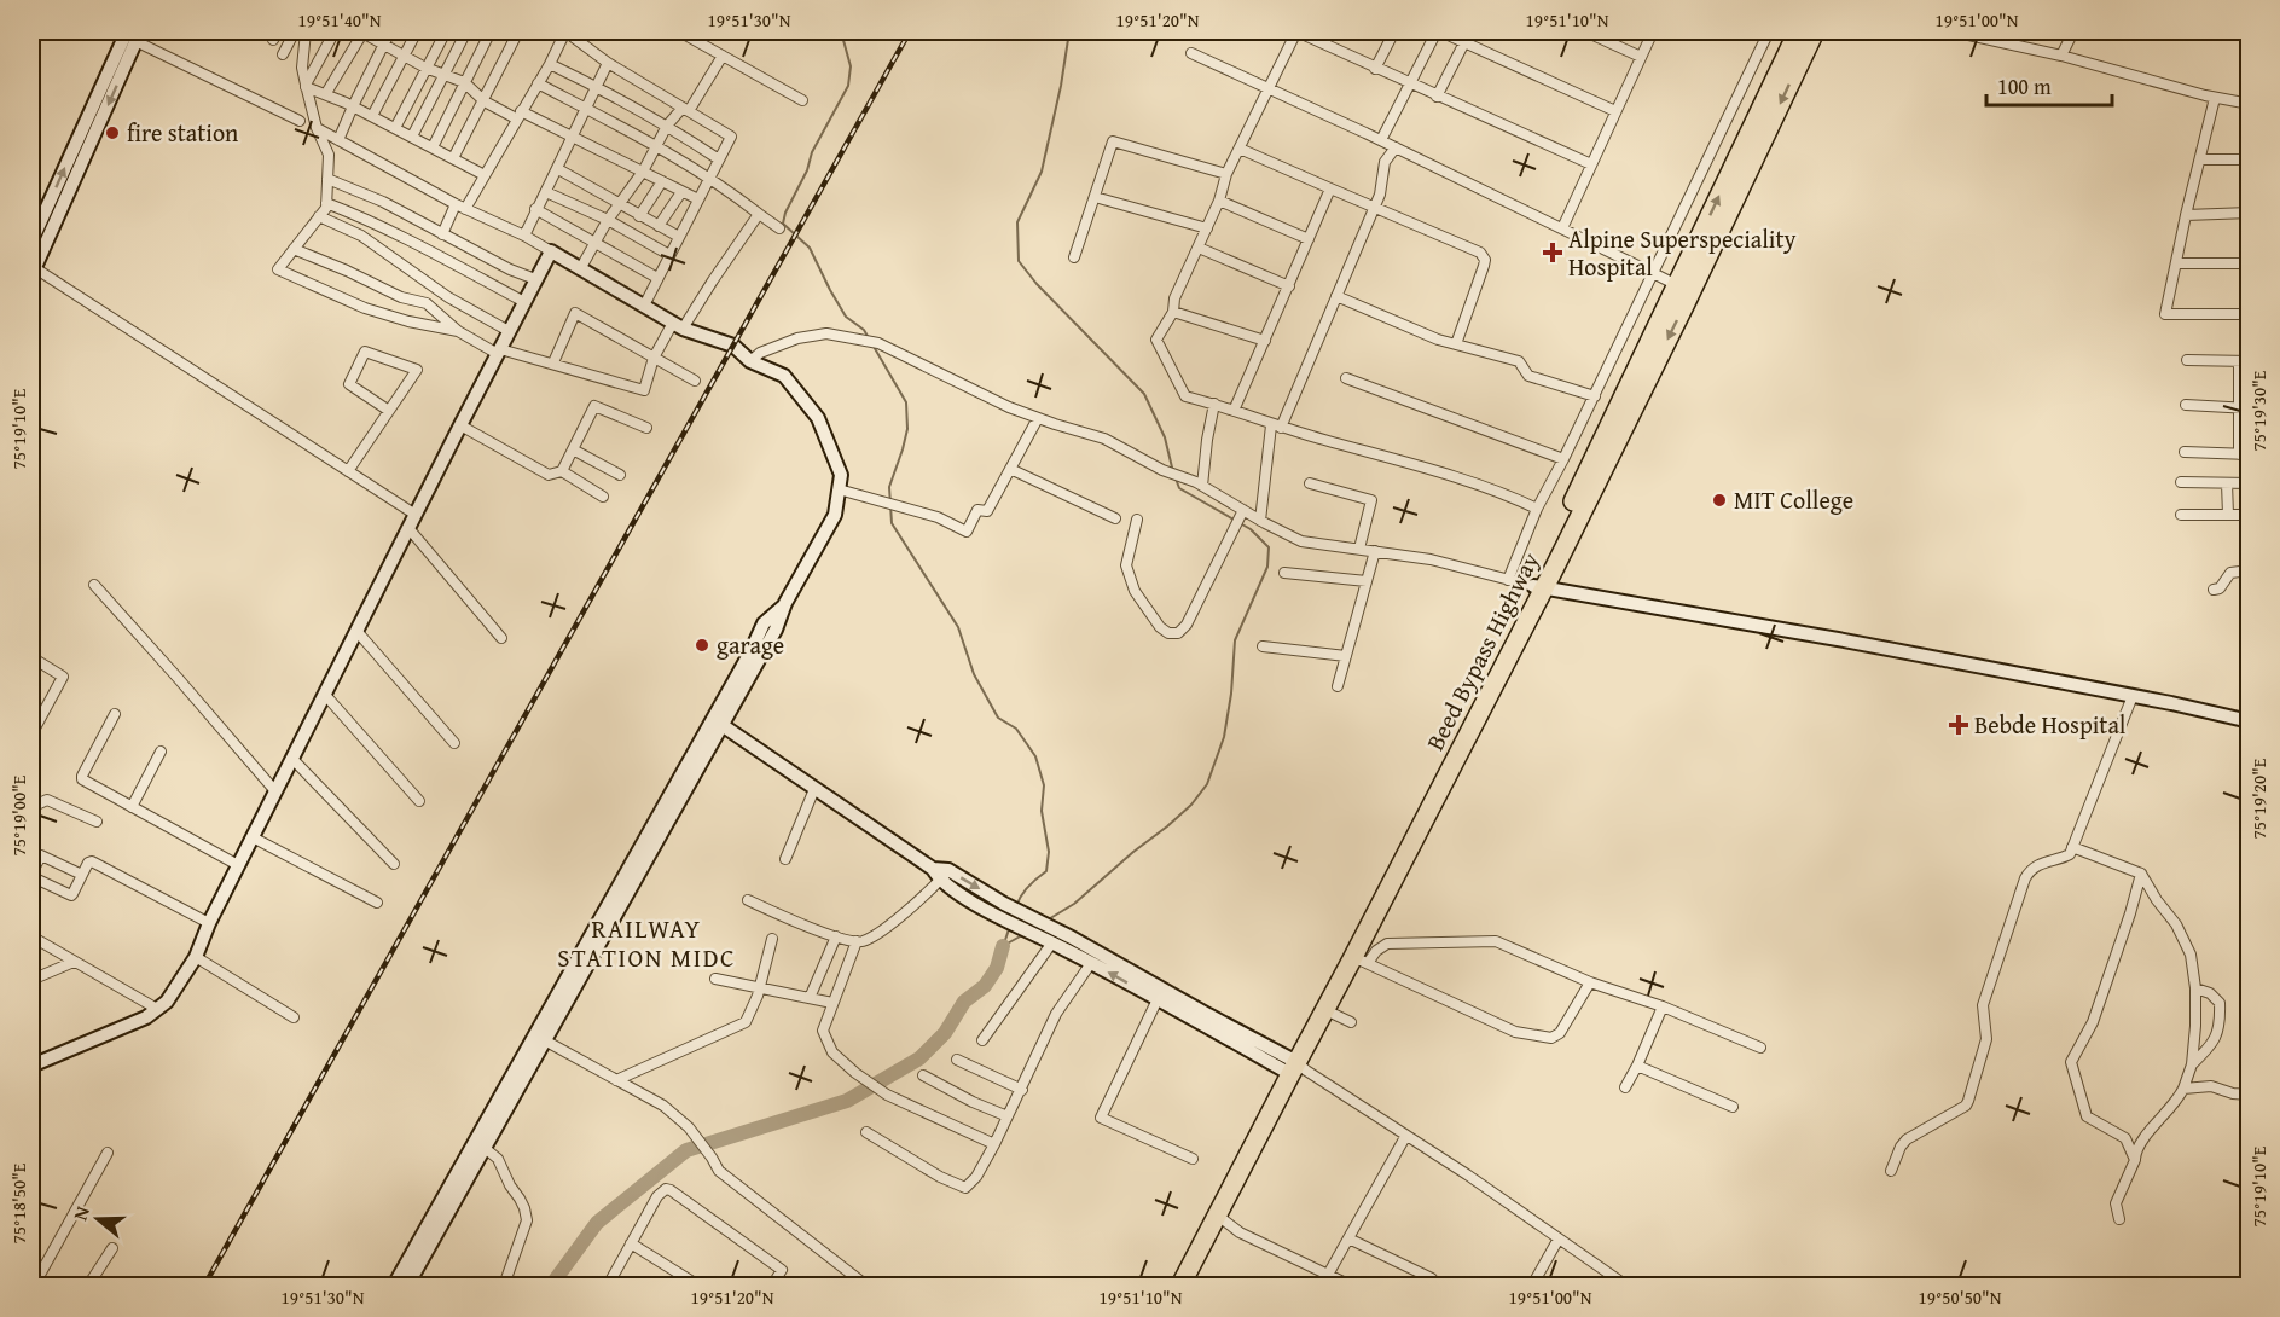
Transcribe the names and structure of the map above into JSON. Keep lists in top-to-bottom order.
{
  "streets": {
    "highway": ["Beed Bypass Highway"]
  },
  "districts": ["RAILWAY STATION MIDC"],
  "places": {
    "other": ["fire station", "MIT College", "garage"],
    "health": ["Alpine Superspeciality Hospital", "Bebde Hospital"]
  },
  "scale_bar": "100 m",
  "north": "left",
  "coordinates": [
    "19°51'40\"N",
    "19°51'30\"N",
    "19°51'20\"N",
    "19°51'10\"N",
    "19°51'00\"N",
    "75°19'30\"E",
    "75°19'10\"E",
    "75°19'20\"E",
    "75°19'00\"E",
    "75°18'50\"E",
    "19°50'50\"N"
  ]
}
